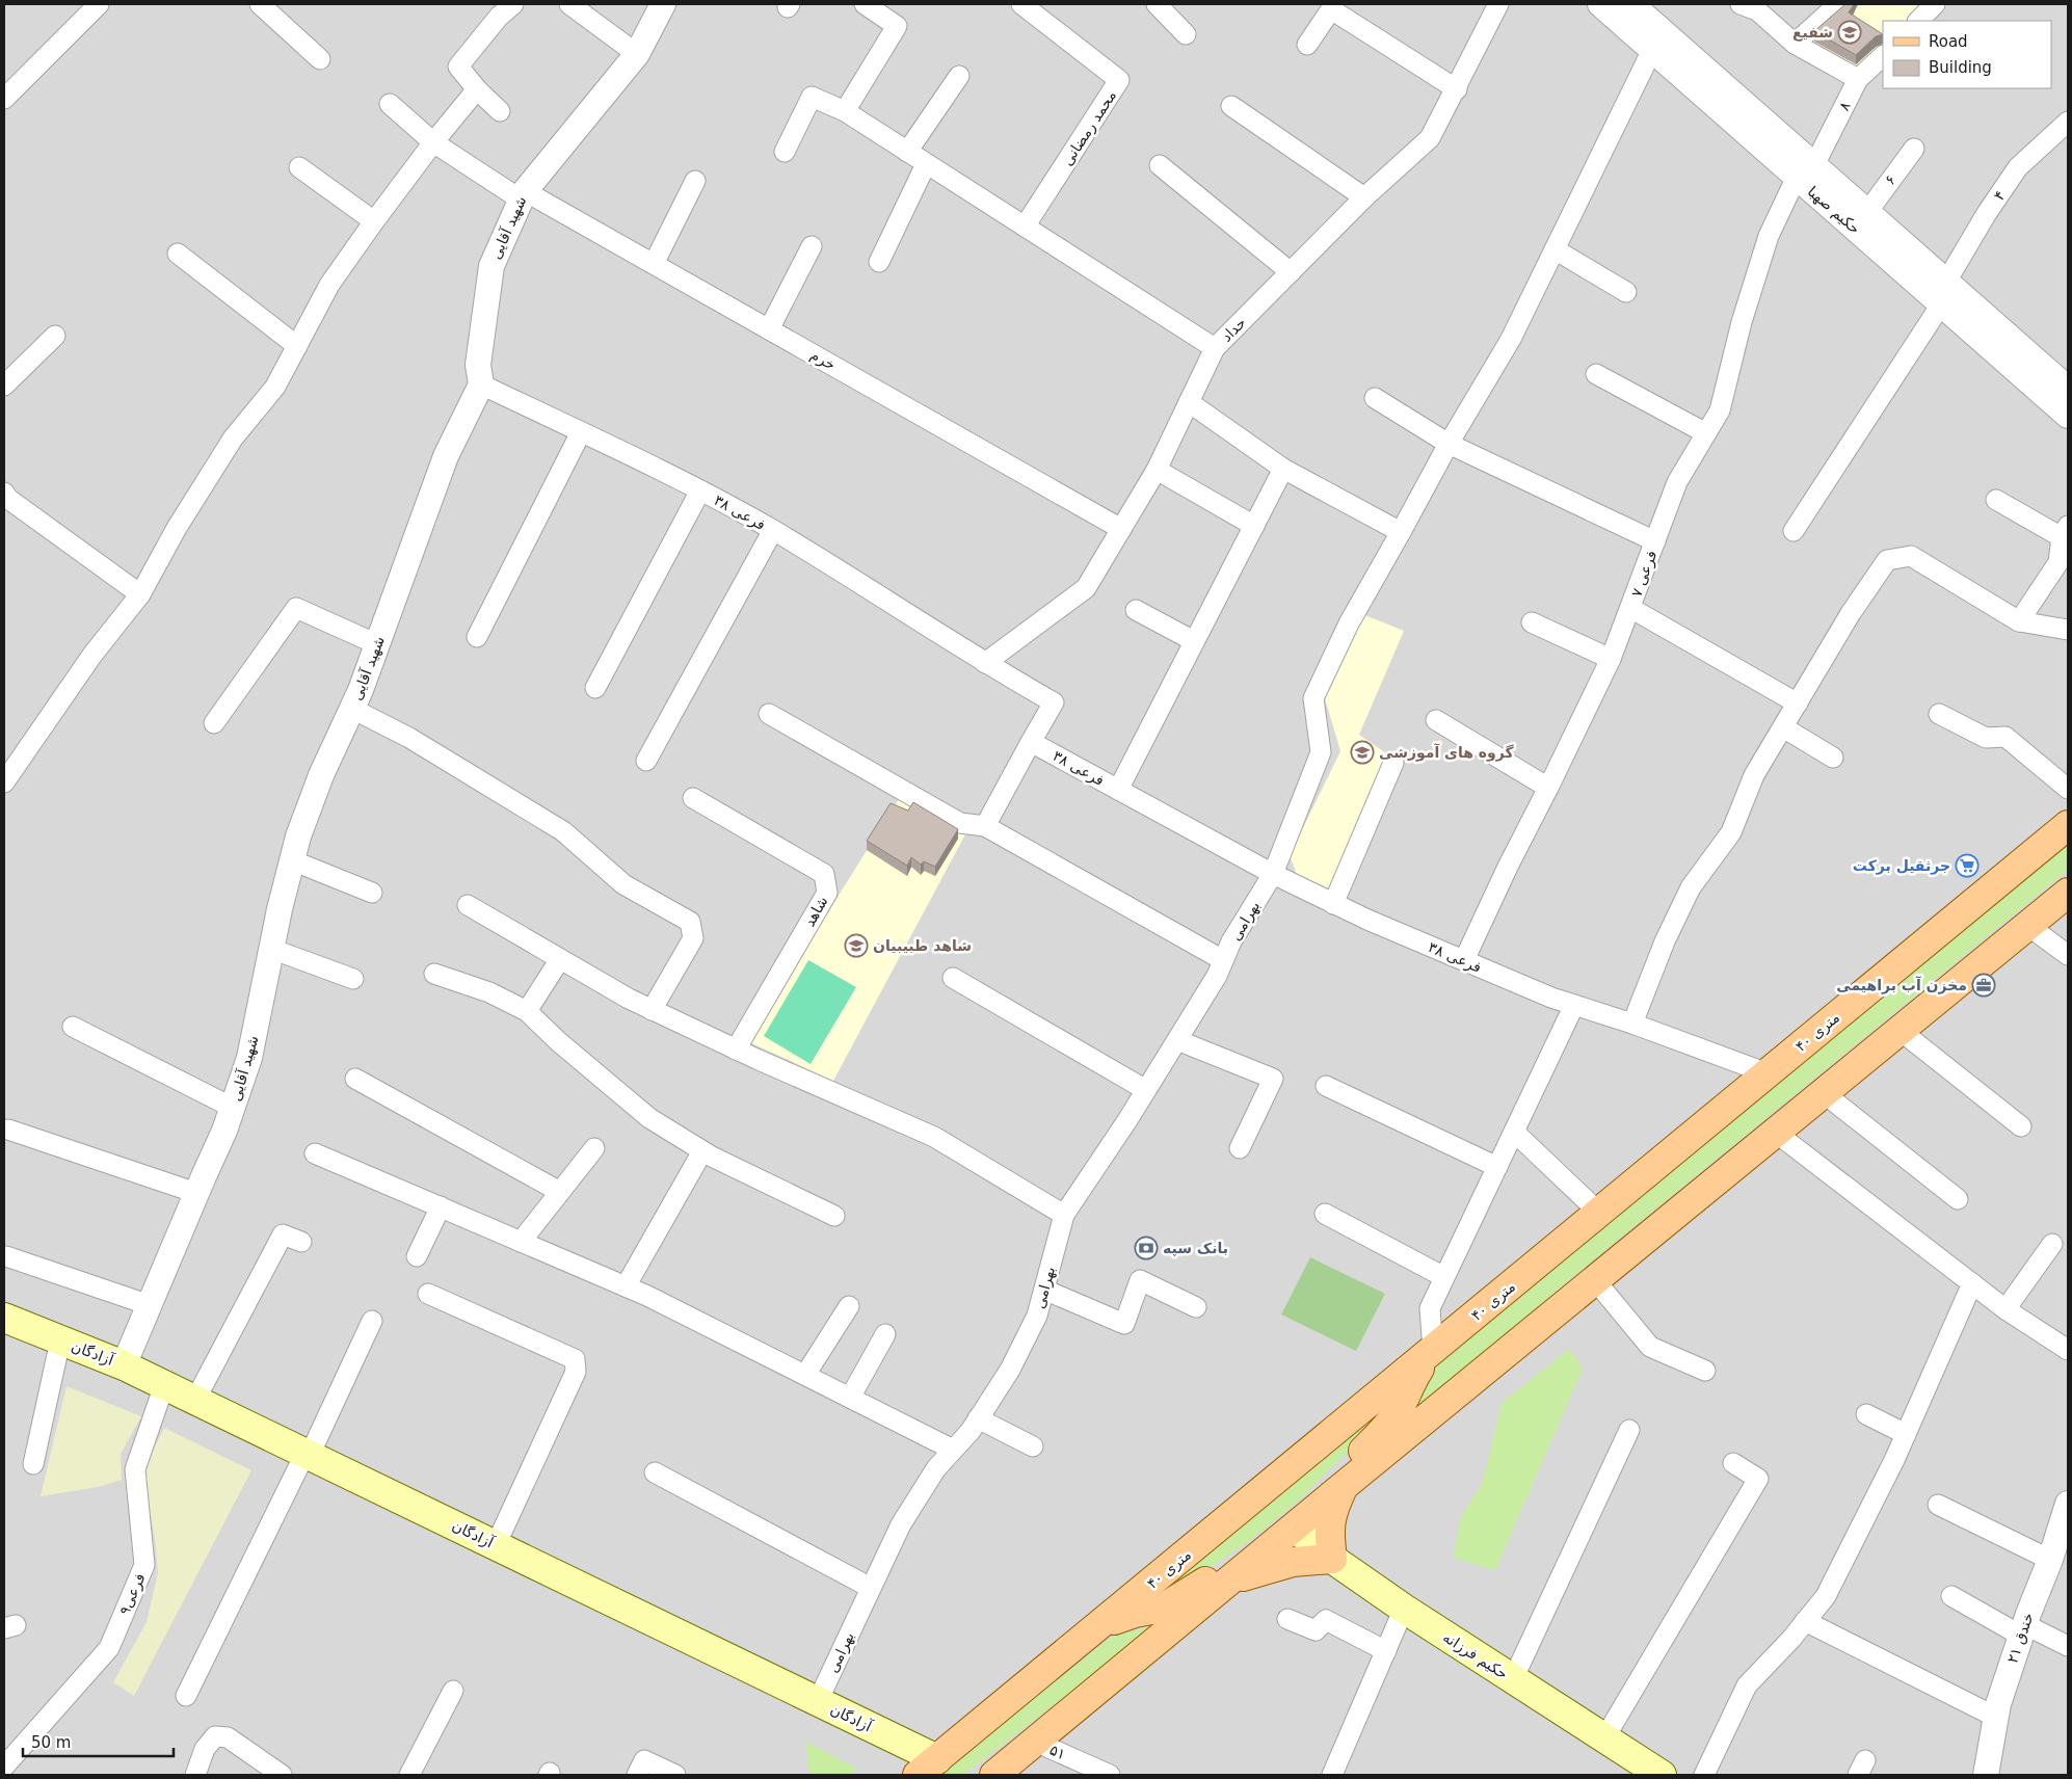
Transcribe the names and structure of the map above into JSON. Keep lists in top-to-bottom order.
{
  "streets": {
    "main road": ["۴۰ متری", "آزادگان", "حکیم فرزانه"],
    "street": [
      "۸",
      "محمد رمضانی",
      "۶",
      "۴",
      "حکیم صهبا",
      "شهید آقایی",
      "حداد",
      "خرم",
      "فرعی ۳۸",
      "فرعی ۷",
      "شاهد",
      "بهرامی",
      "فرعی۹",
      "۲۱ خندق",
      "۵۱"
    ]
  },
  "crossings": [
    ["۸", "حکیم صهبا"],
    ["۸", "فرعی ۷"],
    ["۶", "حکیم صهبا"],
    ["۴", "حکیم صهبا"],
    ["حکیم صهبا", "فرعی ۷"],
    ["حکیم صهبا", "بهرامی"],
    ["شهید آقایی", "خرم"],
    ["شهید آقایی", "فرعی ۳۸"],
    ["شهید آقایی", "آزادگان"],
    ["حداد", "خرم"],
    ["حداد", "فرعی ۳۸"],
    ["فرعی ۳۸", "فرعی ۷"],
    ["فرعی ۳۸", "بهرامی"],
    ["فرعی ۳۸", "۴۰ متری"],
    ["بهرامی", "آزادگان"],
    ["۴۰ متری", "آزادگان"],
    ["آزادگان", "فرعی۹"]
  ],
  "places": {
    "school or university": ["شفیع", "گروه های آموزشی", "شاهد طبیبیان"],
    "supermarket": ["جرثقیل برکت"],
    "office": ["مخزن آب براهیمی"],
    "bank": ["بانک سپه"]
  },
  "legend": ["Road", "Building"],
  "scale_bar": "50 m"
}
